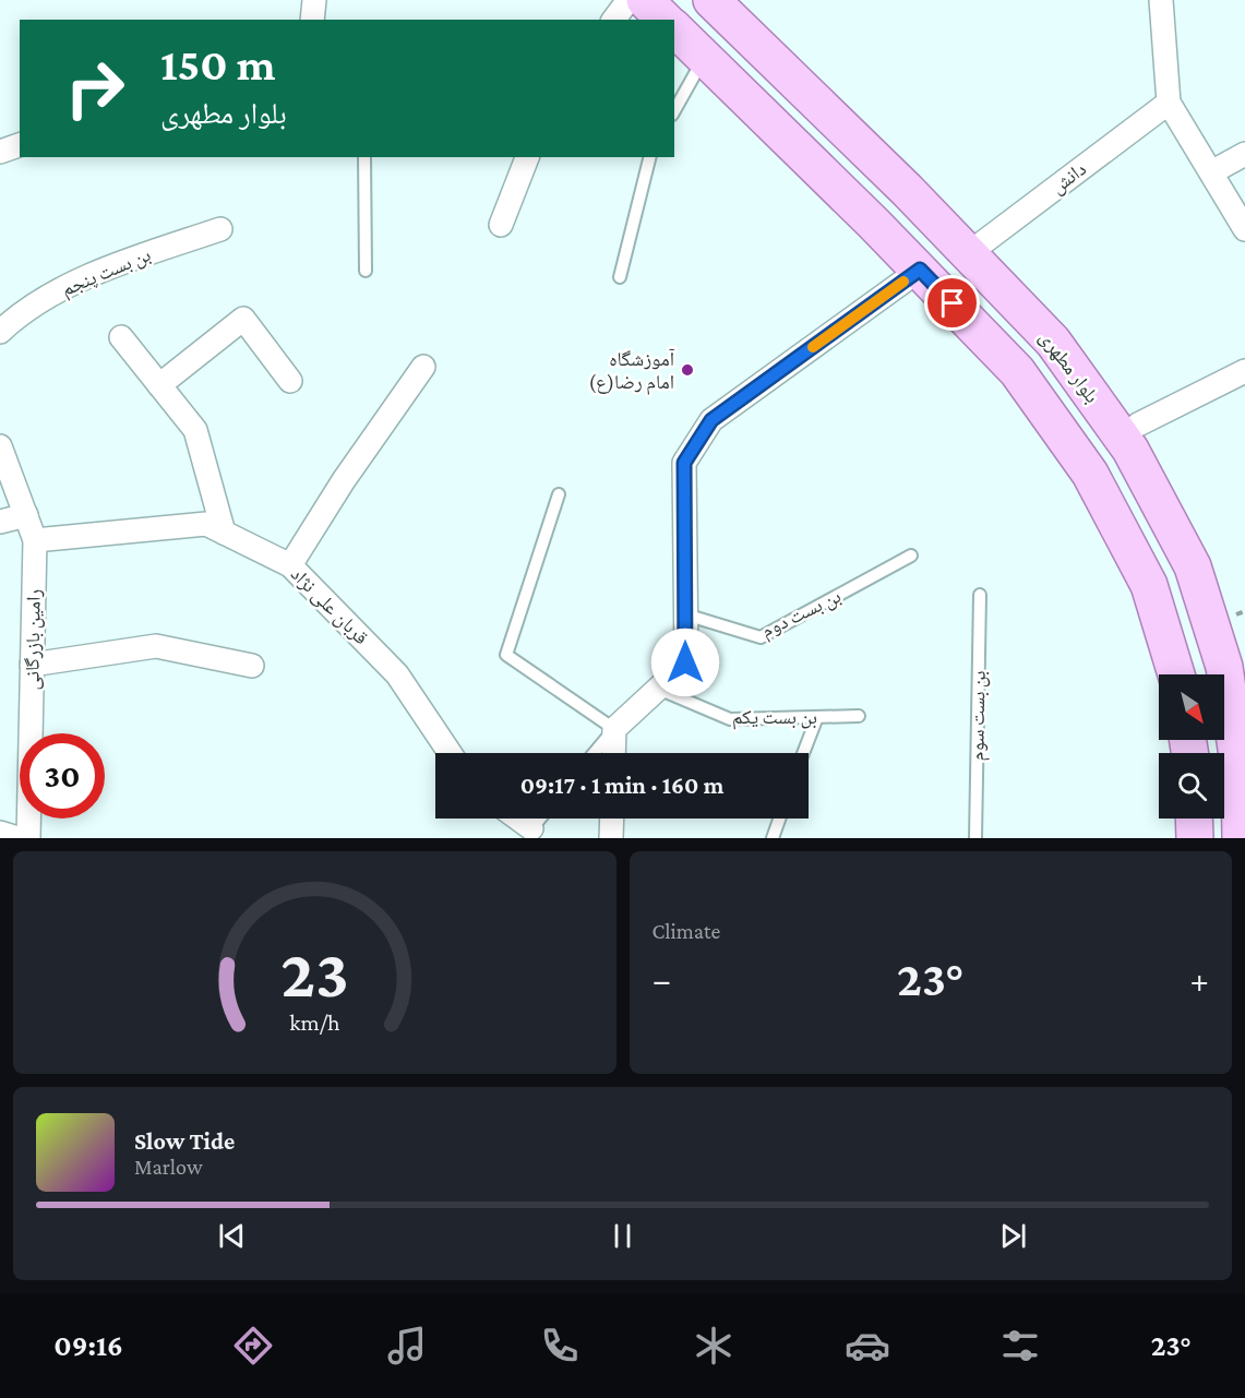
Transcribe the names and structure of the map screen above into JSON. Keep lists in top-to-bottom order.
{
  "streets": {
    "main road": ["بلوار مطهری"],
    "street": [
      "دانش",
      "بن بست پنجم",
      "قربان علی نژاد",
      "رامین بازرگانی"
    ],
    "lane": ["بن بست دوم", "بن بست سوم", "بن بست یکم"]
  },
  "crossings": [
    ["دانش", "بلوار مطهری"],
    ["قربان علی نژاد", "رامین بازرگانی"]
  ],
  "places": ["آموزشگاه امام رضا(ع)"],
  "north": "bottom right",
  "page": {
    "turn": ["150 m", "بلوار مطهری"],
    "limit": "30",
    "trip": "09:17 · 1 min · 160 m",
    "tile": "Climate",
    "heat": ["−", "23°", "+"],
    "song": ["Slow Tide", "Marlow"],
    "tabs": ["09:16", "23°"],
    "gauge": ["23", "km/h"]
  }
}
